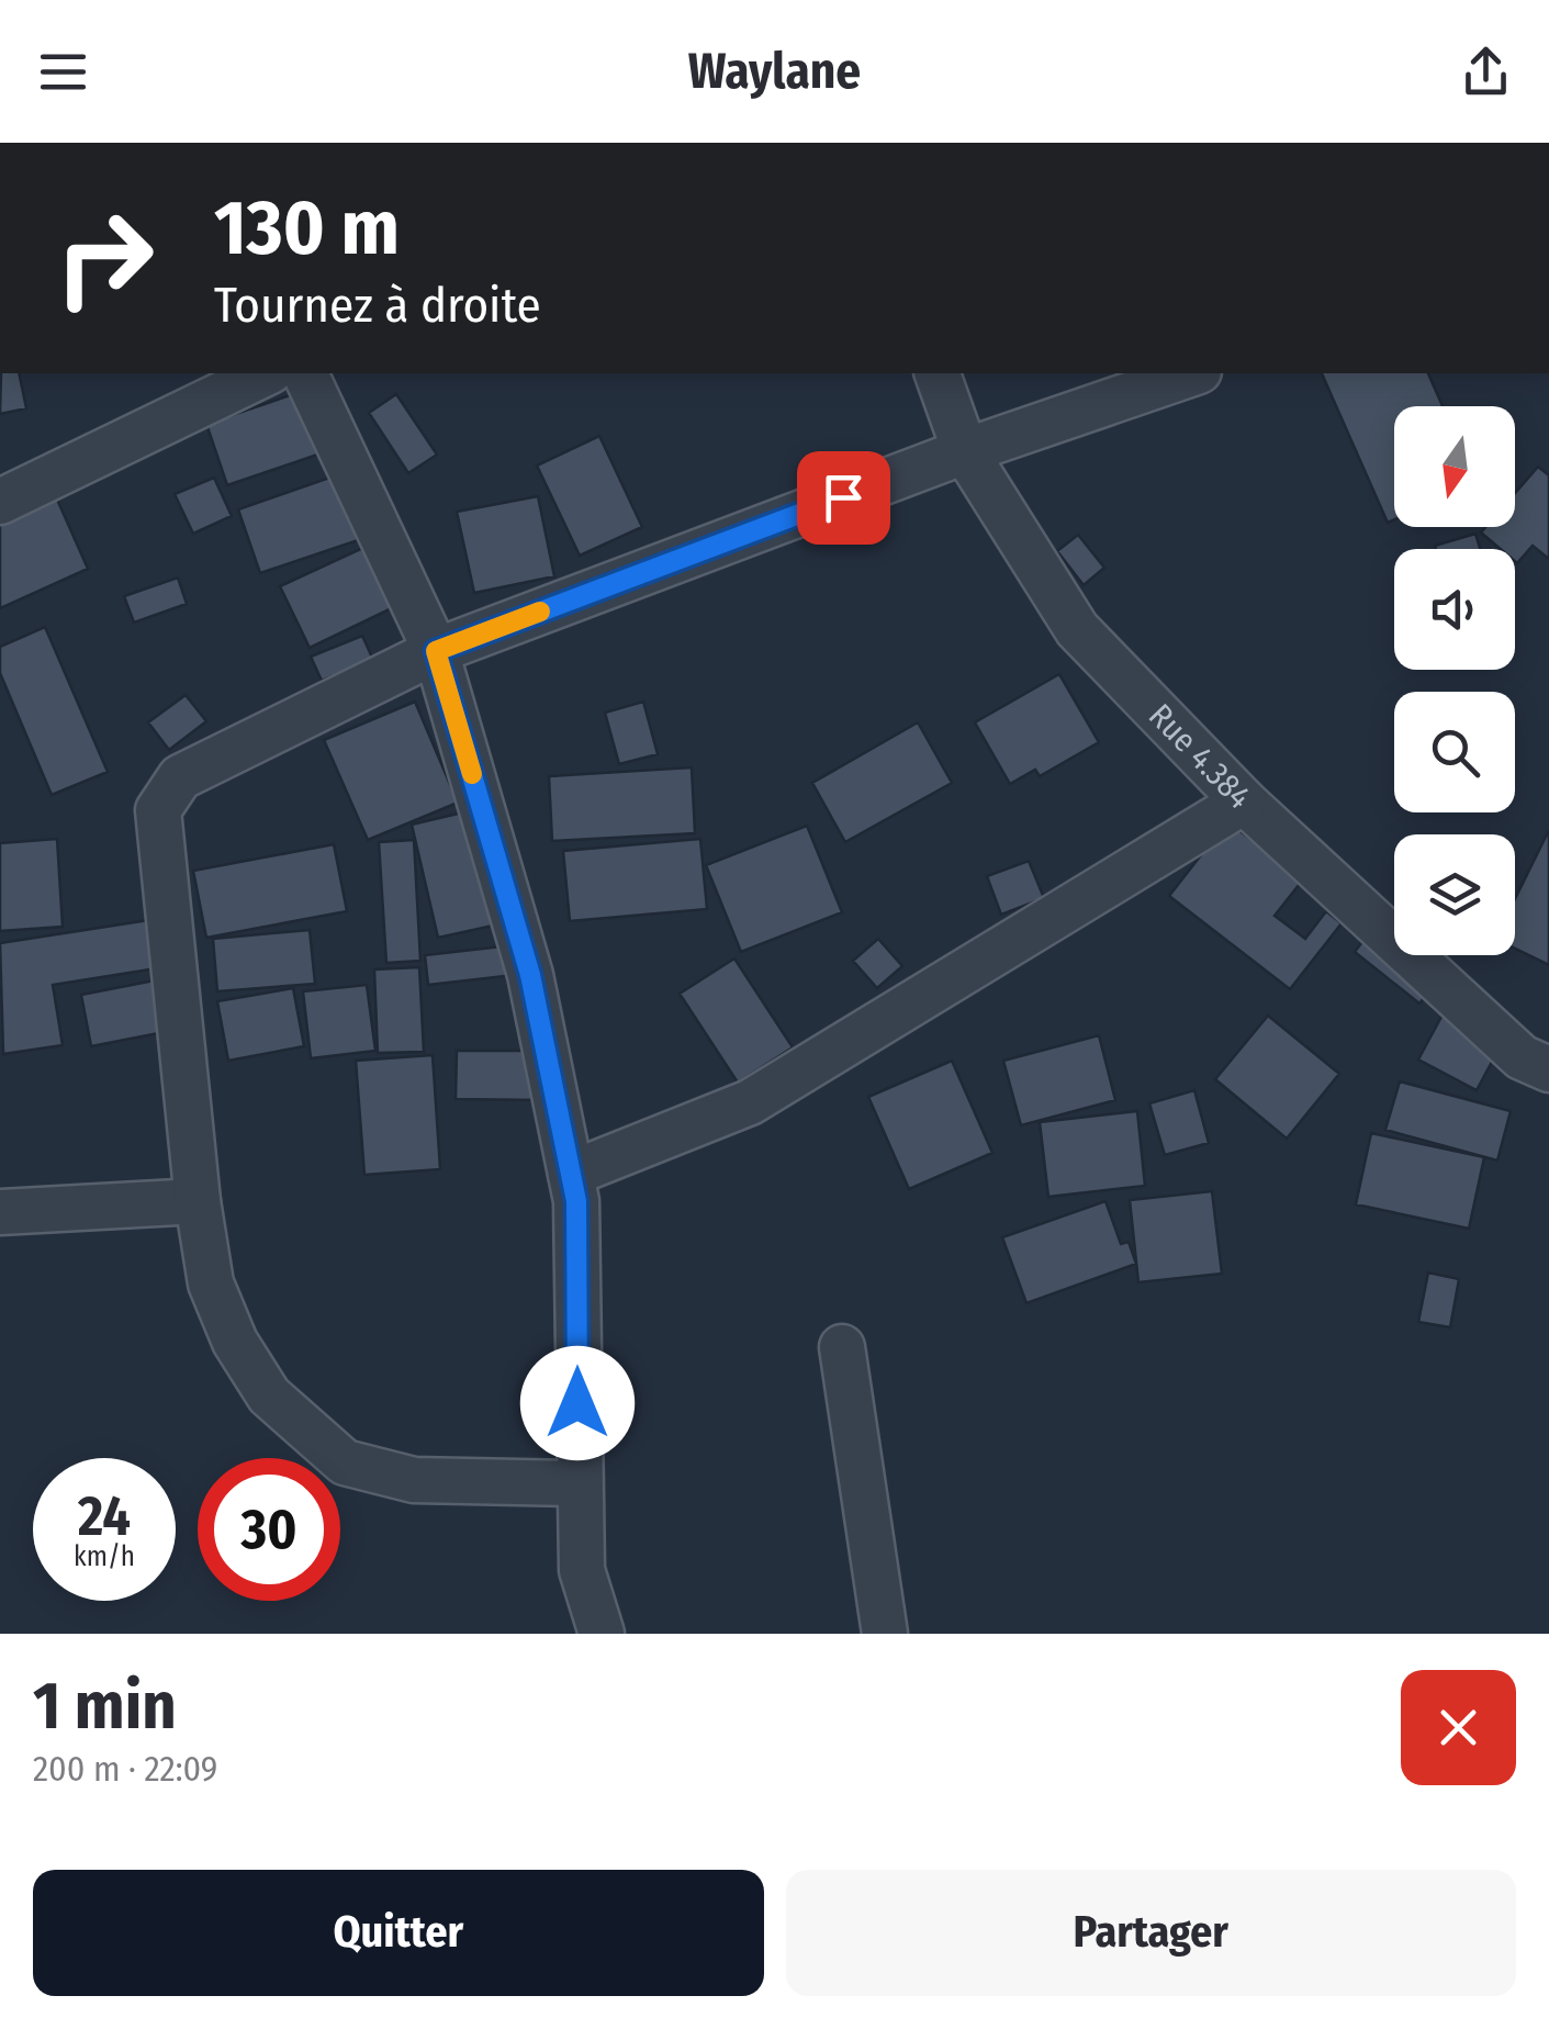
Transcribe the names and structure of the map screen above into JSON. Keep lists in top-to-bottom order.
{
  "streets": {
    "street": ["Rue 4.384"]
  },
  "north": "bottom",
  "page": {
    "header": "Waylane",
    "turn": ["130 m", "Tournez à droite"],
    "speed": "24 km/h",
    "limit": "30",
    "heading": ["1 min", "200 m · 22:09"],
    "buttons": ["Quitter", "Partager"]
  }
}
